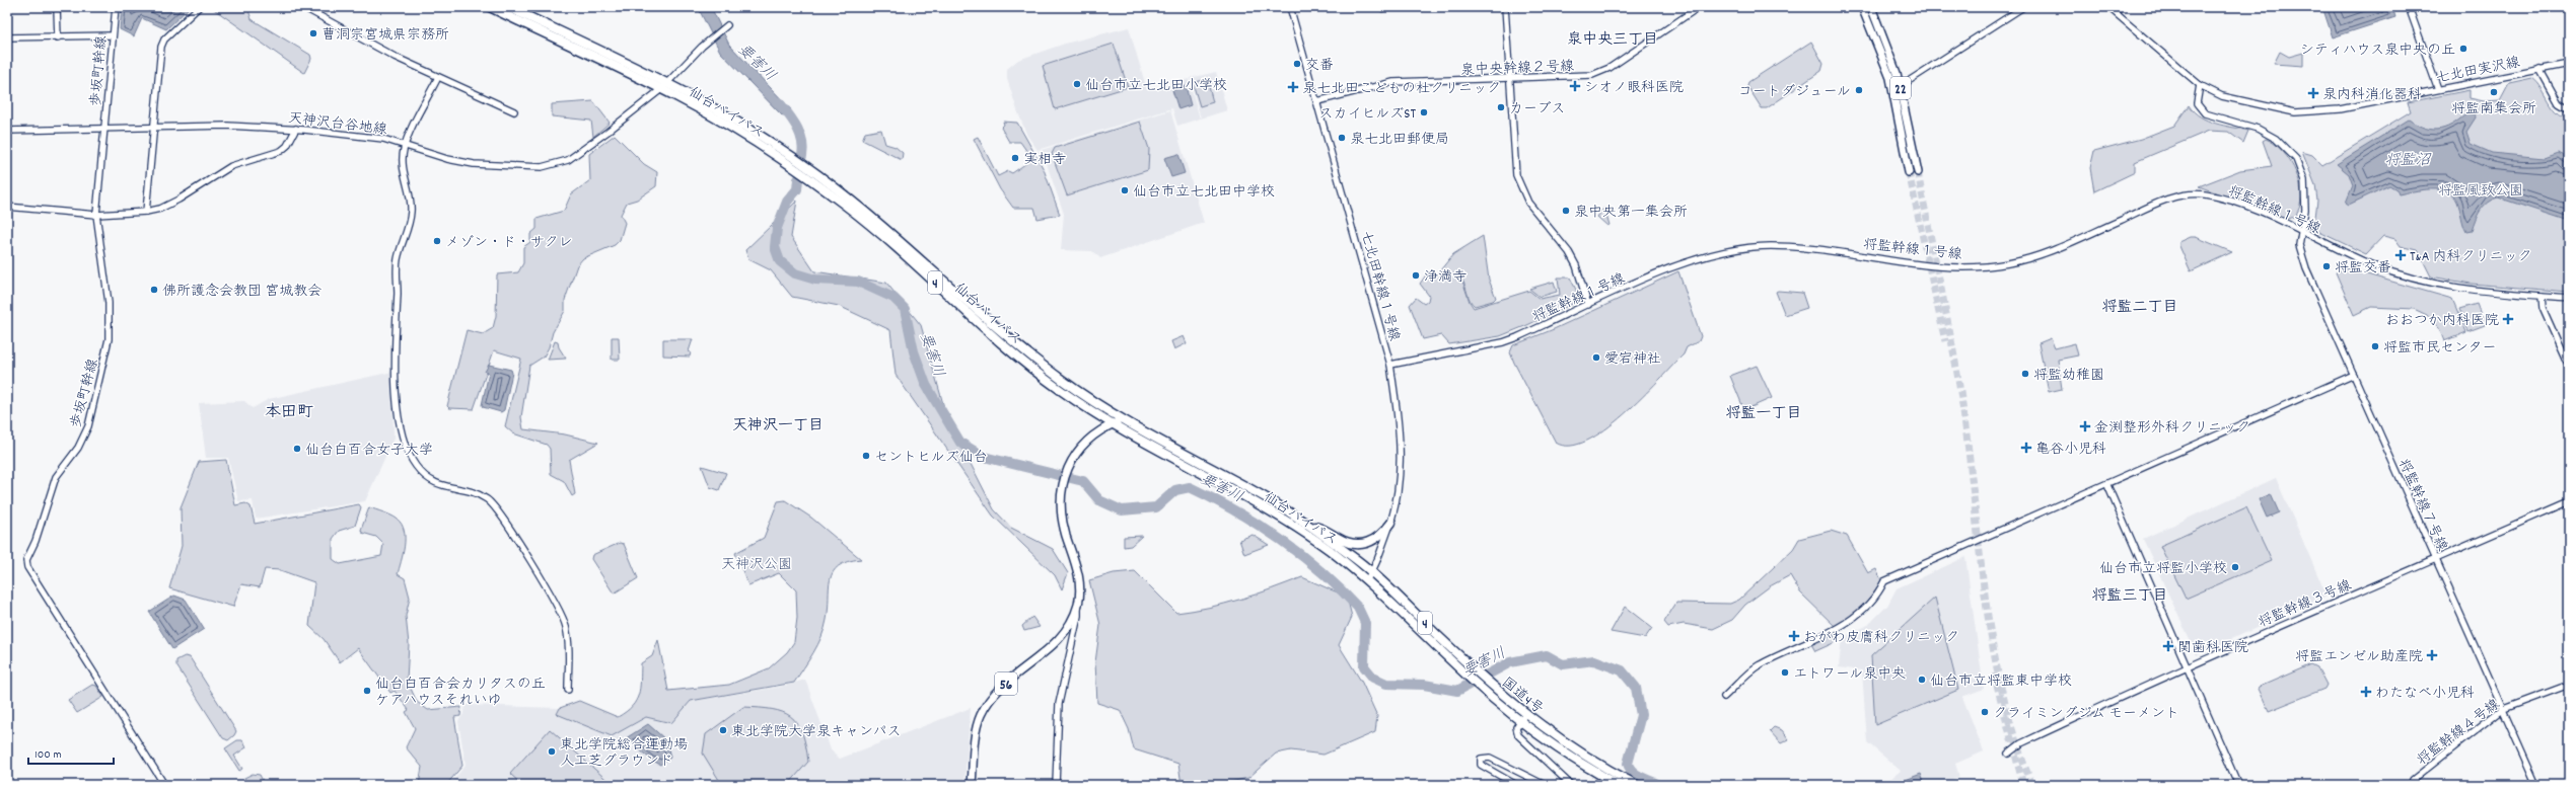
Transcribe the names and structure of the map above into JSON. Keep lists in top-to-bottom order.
{
  "streets": {
    "highway": ["仙台バイパス", "4", "国道4号"],
    "main road": ["22", "56"],
    "street": [
      "泉中央幹線２号線",
      "七北田実沢線",
      "歩坂町幹線",
      "天神沢台谷地線",
      "将監幹線１号線",
      "七北田幹線１号線",
      "将監幹線７号線",
      "将監幹線３号線",
      "将監幹線４号線"
    ]
  },
  "crossings": [
    ["泉中央幹線２号線", "七北田幹線１号線"],
    ["七北田実沢線", "将監幹線７号線"],
    ["歩坂町幹線", "天神沢台谷地線"],
    ["仙台バイパス", "天神沢台谷地線"],
    ["仙台バイパス", "七北田幹線１号線"],
    ["仙台バイパス", "56"],
    ["仙台バイパス", "国道4号"],
    ["将監幹線１号線", "七北田幹線１号線"],
    ["将監幹線１号線", "将監幹線７号線"],
    ["七北田幹線１号線", "国道4号"],
    ["将監幹線７号線", "将監幹線３号線"],
    ["将監幹線７号線", "将監幹線４号線"]
  ],
  "districts": [
    "泉中央三丁目",
    "将監二丁目",
    "本田町",
    "将監一丁目",
    "天神沢一丁目",
    "将監三丁目"
  ],
  "water": ["要害川", "将監沼"],
  "parks": ["将監風致公園", "天神沢公園"],
  "places": {
    "other": [
      "曹洞宗宮城県宗務所",
      "シティハウス泉中央の丘",
      "交番",
      "仙台市立七北田小学校",
      "コートダジュール",
      "将監南集会所",
      "カーブス",
      "スカイヒルズST",
      "泉七北田郵便局",
      "実相寺",
      "仙台市立七北田中学校",
      "泉中央第一集会所",
      "メゾン・ド・サクレ",
      "将監交番",
      "浄満寺",
      "佛所護念会教団 宮城教会",
      "将監市民センター",
      "愛宕神社",
      "将監幼稚園",
      "仙台白百合女子大学",
      "セントヒルズ仙台",
      "仙台市立将監小学校",
      "エトワール泉中央",
      "仙台市立将監東中学校",
      "仙台白百合会カリタスの丘 ケアハウスそれいゆ",
      "クライミングジム モーメント",
      "東北学院大学泉キャンパス",
      "東北学院総合運動場 人工芝グラウンド"
    ],
    "health": [
      "シオノ眼科医院",
      "泉七北田こどもの杜クリニック",
      "泉内科消化器科",
      "T&A 内科クリニック",
      "おおつか内科医院",
      "金渕整形外科クリニック",
      "亀谷小児科",
      "おがわ皮膚科クリニック",
      "関歯科医院",
      "将監エンゼル助産院",
      "わたなべ小児科"
    ]
  },
  "scale_bar": "100 m"
}
